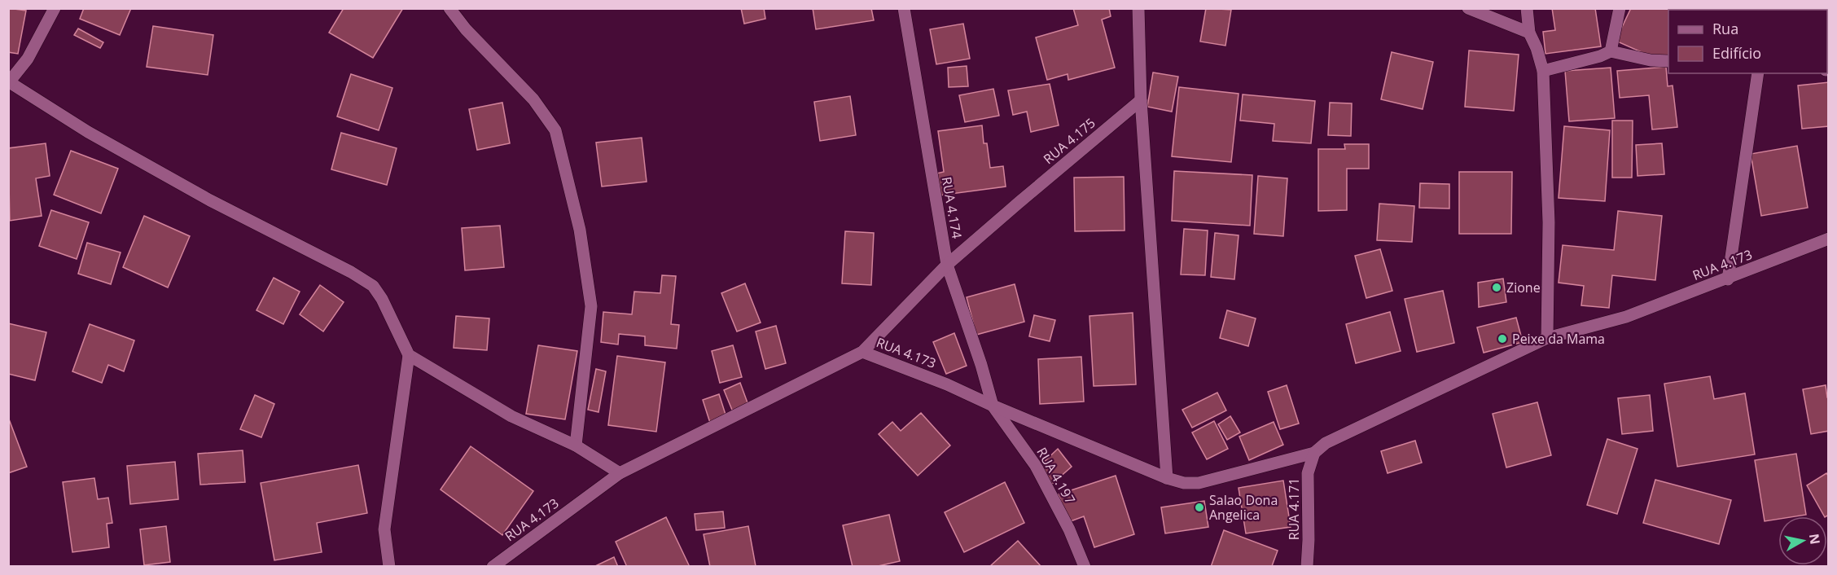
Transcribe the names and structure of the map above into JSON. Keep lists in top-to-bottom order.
{
  "streets": {
    "street": [
      "RUA 4.175",
      "RUA 4.174",
      "RUA 4.173",
      "RUA 4.197",
      "RUA 4.171"
    ]
  },
  "crossings": [
    ["RUA 4.175", "RUA 4.174"],
    ["RUA 4.175", "RUA 4.173"],
    ["RUA 4.174", "RUA 4.173"],
    ["RUA 4.174", "RUA 4.197"],
    ["RUA 4.173", "RUA 4.197"],
    ["RUA 4.173", "RUA 4.171"]
  ],
  "places": ["Zione", "Peixe da Mama", "Salao Dona Angelica"],
  "legend": ["Rua", "Edifício"],
  "north": "right"
}
